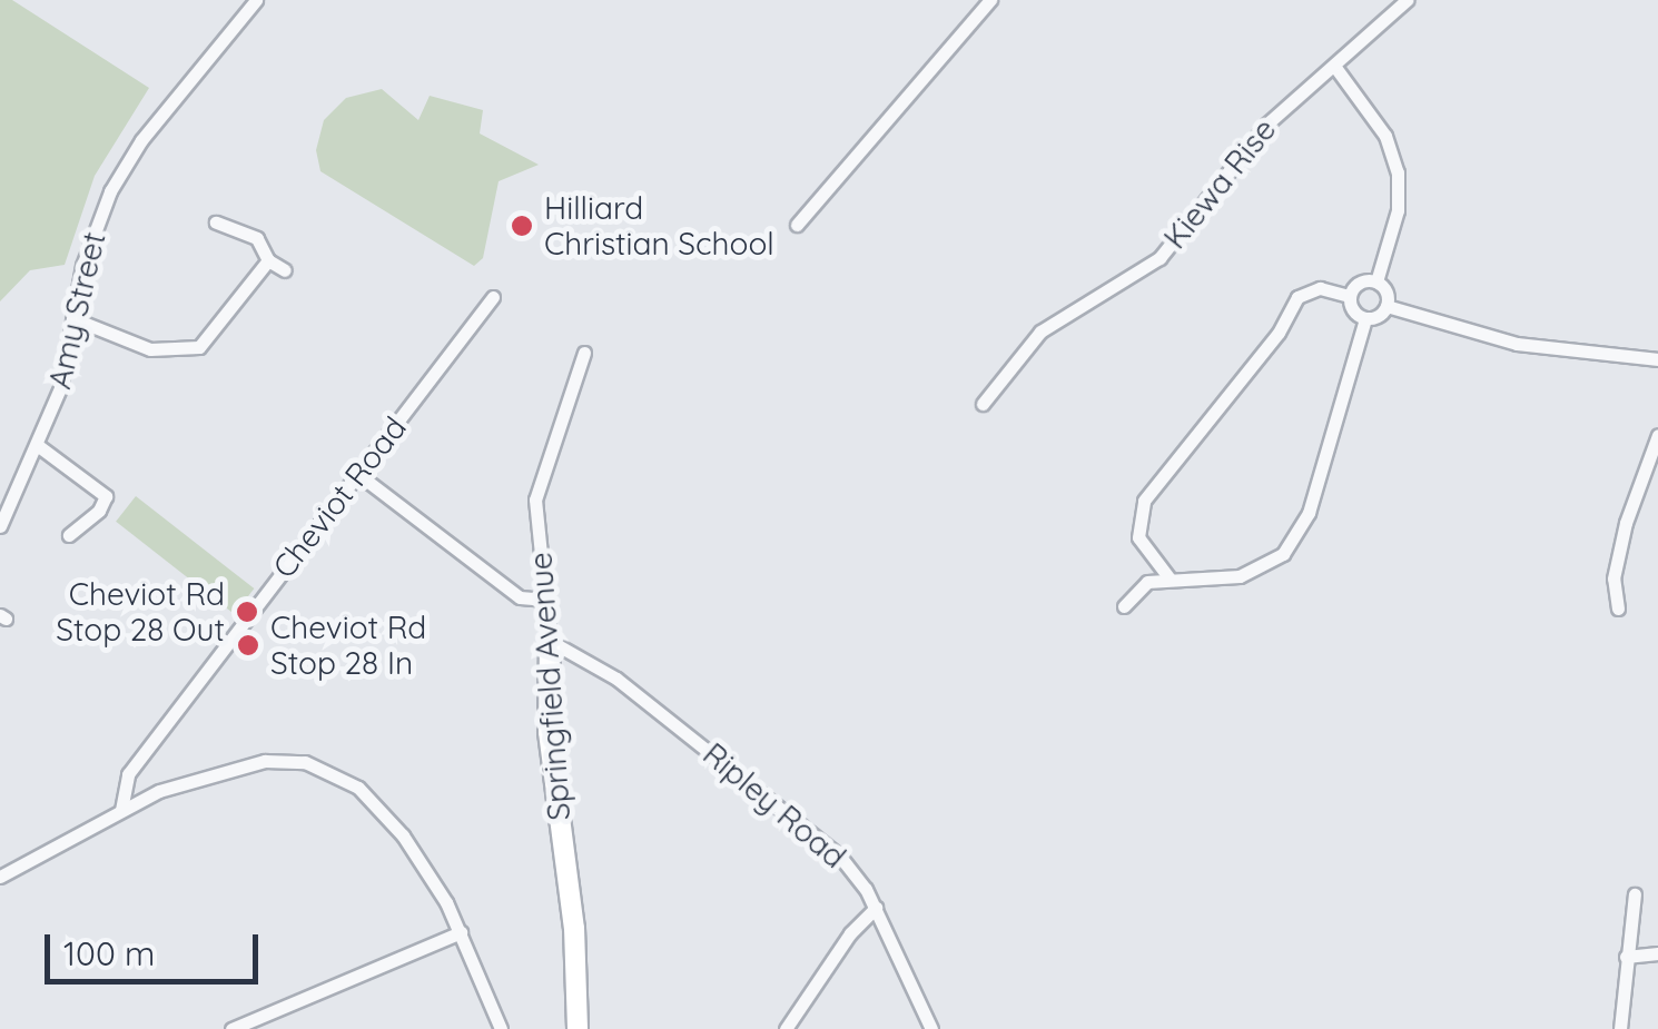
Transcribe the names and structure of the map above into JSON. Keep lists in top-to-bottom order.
{
  "streets": {
    "street": [
      "Kiewa Rise",
      "Amy Street",
      "Cheviot Road",
      "Springfield Avenue",
      "Ripley Road"
    ]
  },
  "crossings": [
    ["Springfield Avenue", "Ripley Road"]
  ],
  "places": ["Hilliard Christian School", "Cheviot Rd Stop 28 Out", "Cheviot Rd Stop 28 In"],
  "scale_bar": "100 m"
}
